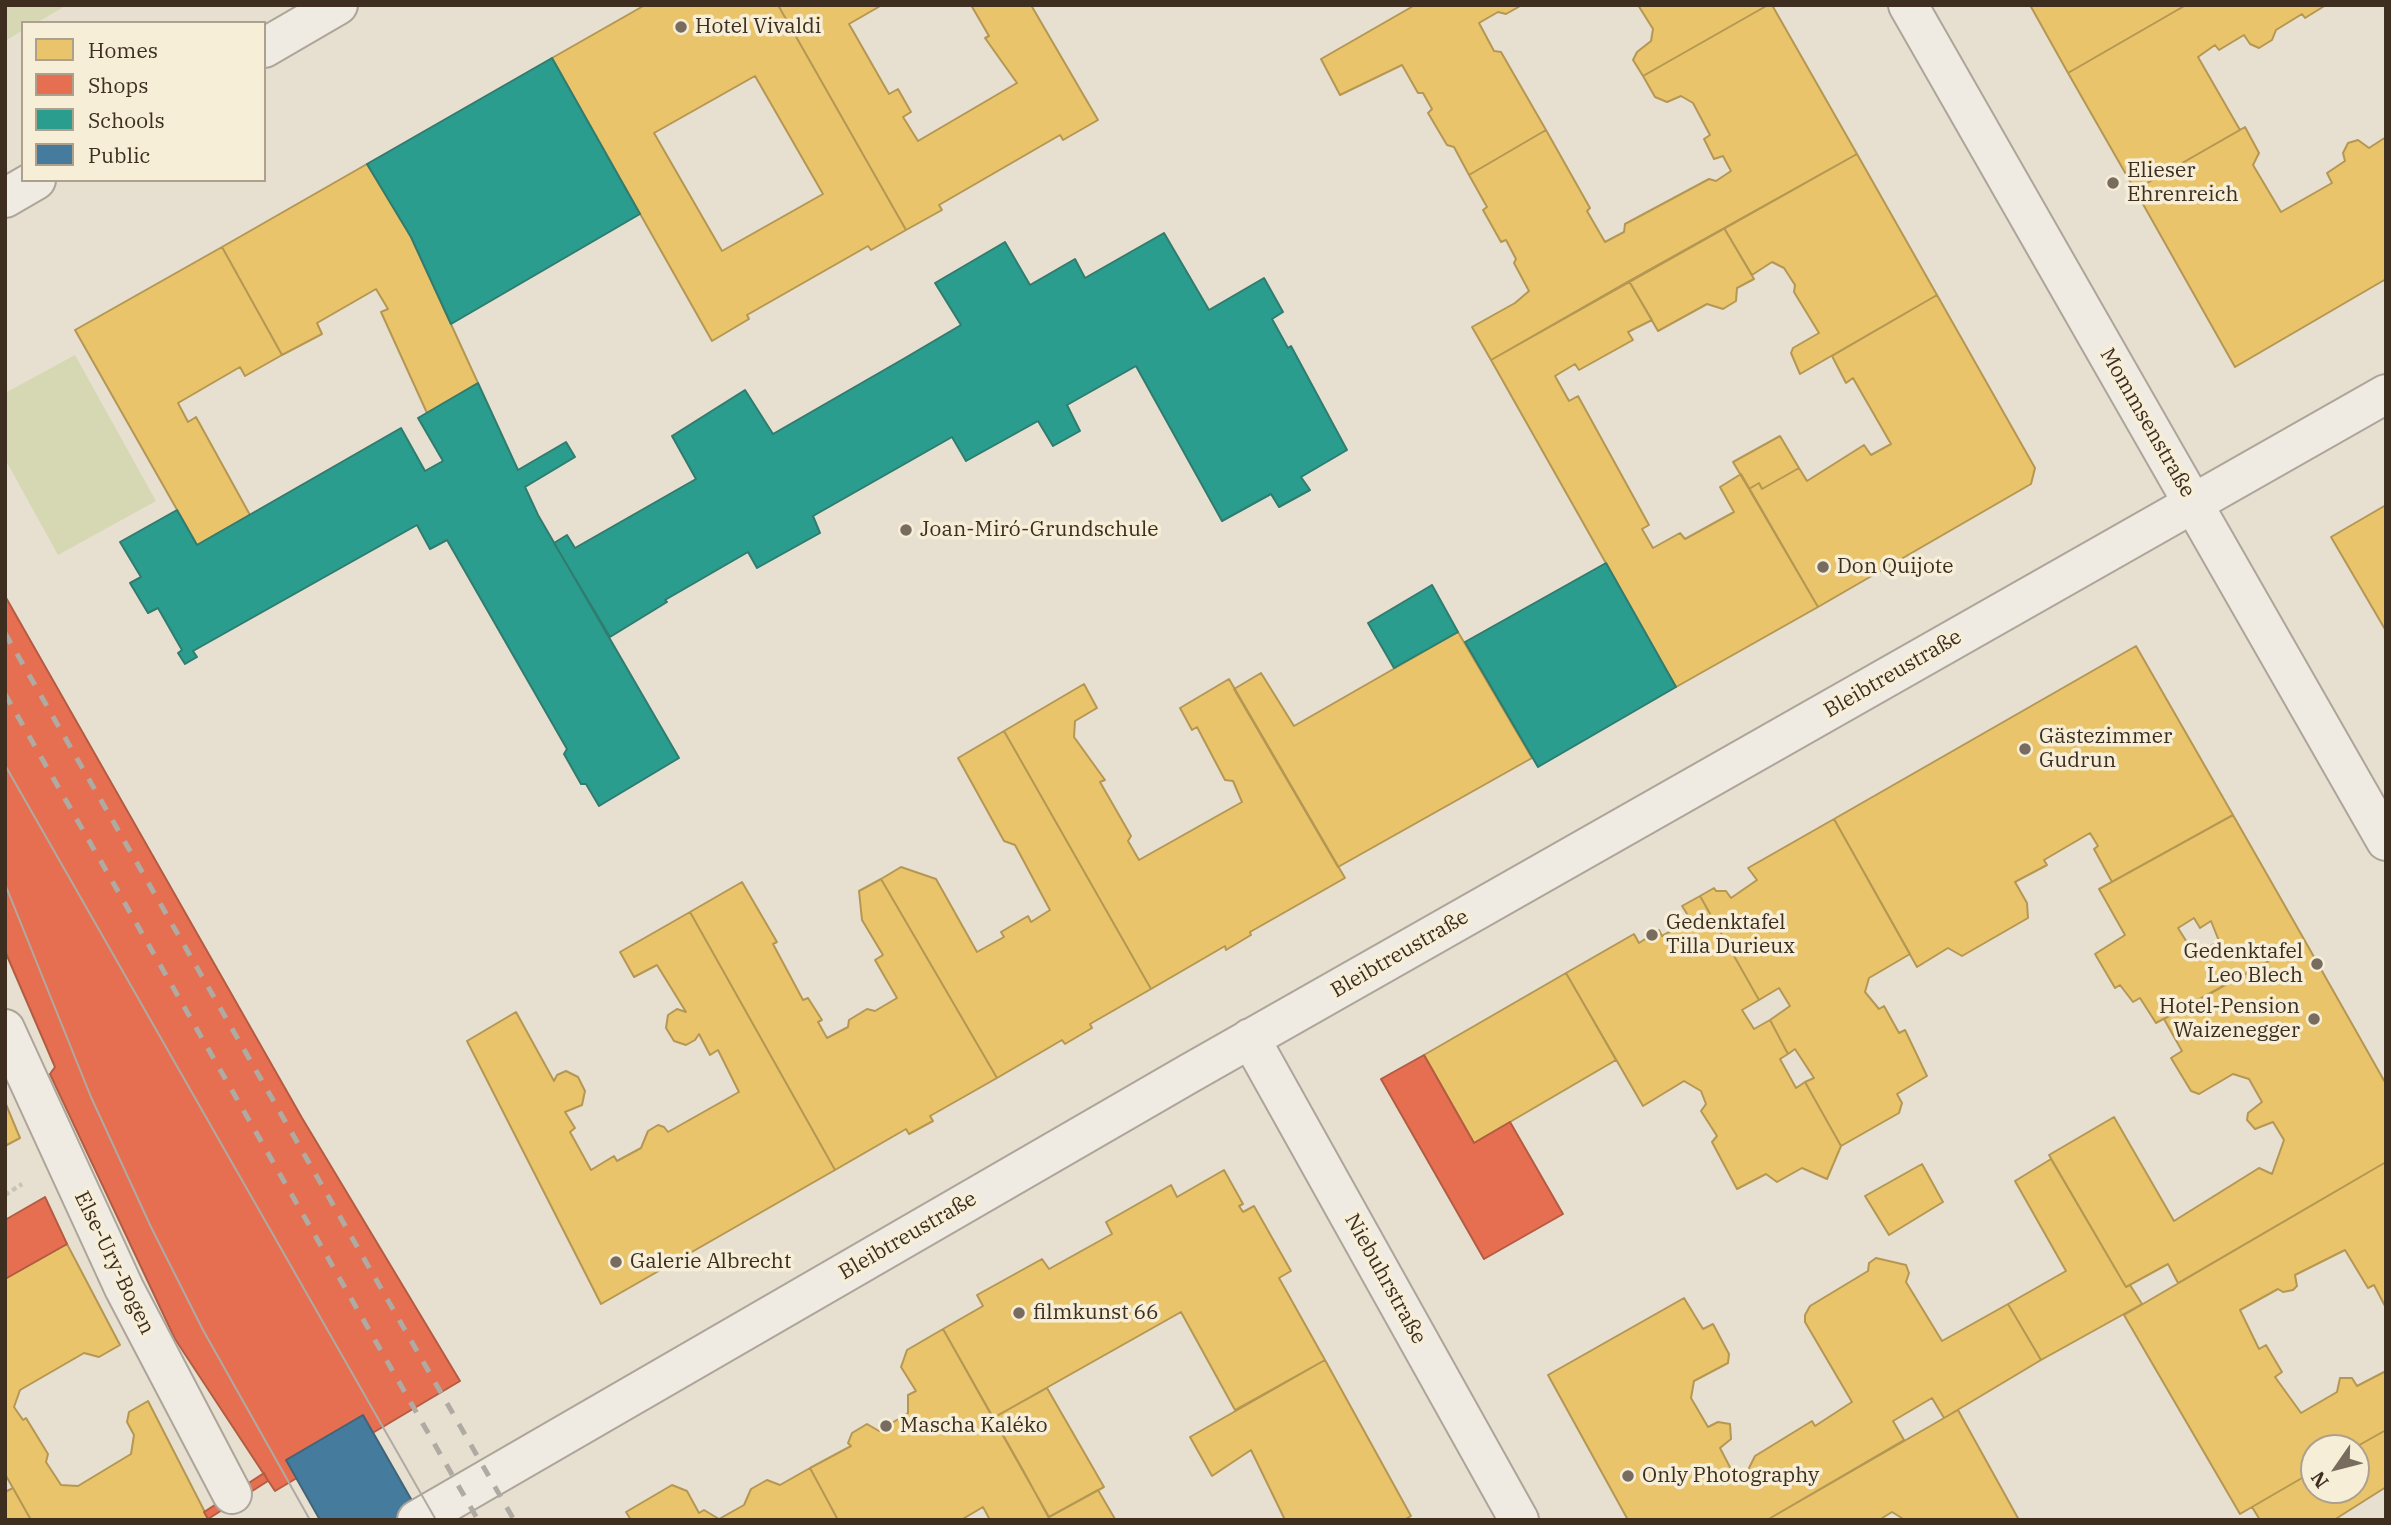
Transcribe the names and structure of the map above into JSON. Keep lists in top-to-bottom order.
{
  "streets": {
    "street": [
      "Mommsenstraße",
      "Bleibtreustraße",
      "Else-Ury-Bogen",
      "Niebuhrstraße"
    ]
  },
  "crossings": [
    ["Mommsenstraße", "Bleibtreustraße"],
    ["Bleibtreustraße", "Niebuhrstraße"]
  ],
  "places": [
    "Hotel Vivaldi",
    "Elieser Ehrenreich",
    "Joan-Miró-Grundschule",
    "Don Quijote",
    "Gästezimmer Gudrun",
    "Gedenktafel Tilla Durieux",
    "Gedenktafel Leo Blech",
    "Hotel-Pension Waizenegger",
    "Galerie Albrecht",
    "filmkunst 66",
    "Mascha Kaléko",
    "Only Photography"
  ],
  "legend": [
    "Homes",
    "Shops",
    "Schools",
    "Public"
  ],
  "north": "bottom left"
}
